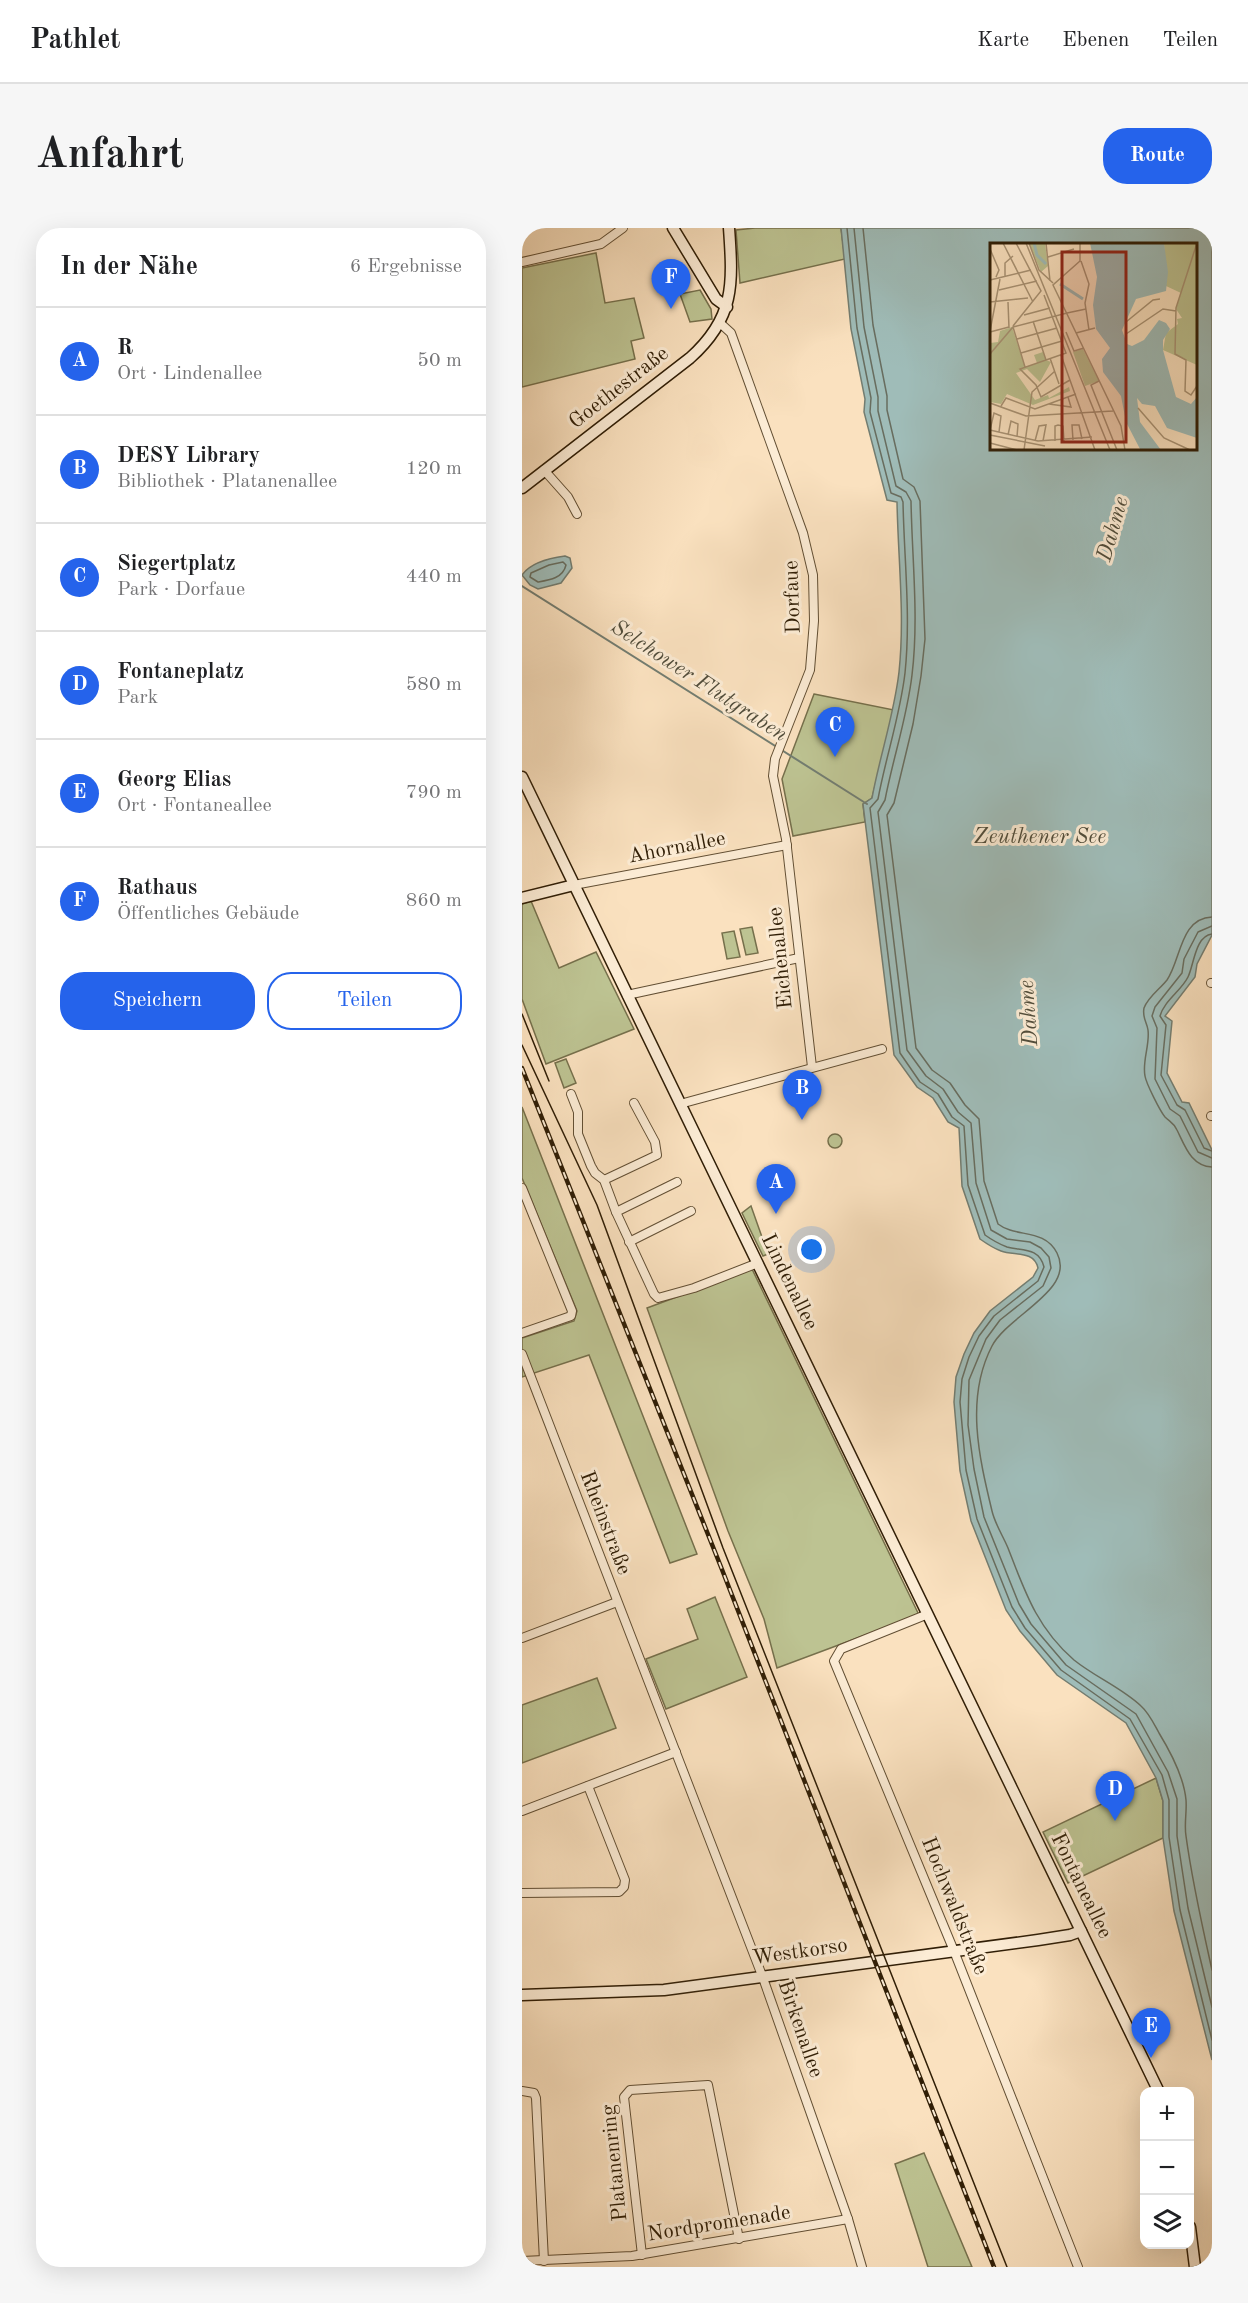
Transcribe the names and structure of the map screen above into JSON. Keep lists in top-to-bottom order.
{
  "streets": {
    "main road": [
      "Goethestraße",
      "Lindenallee",
      "Fontaneallee",
      "Westkorso"
    ],
    "street": [
      "Dorfaue",
      "Ahornallee",
      "Eichenallee",
      "Rheinstraße",
      "Hochwaldstraße",
      "Birkenallee",
      "Platanenring",
      "Nordpromenade"
    ]
  },
  "crossings": [
    ["Goethestraße", "Dorfaue"],
    ["Dorfaue", "Ahornallee"],
    ["Dorfaue", "Eichenallee"],
    ["Ahornallee", "Eichenallee"],
    ["Ahornallee", "Lindenallee"],
    ["Lindenallee", "Fontaneallee"],
    ["Lindenallee", "Hochwaldstraße"],
    ["Rheinstraße", "Birkenallee"],
    ["Fontaneallee", "Westkorso"],
    ["Hochwaldstraße", "Westkorso"],
    ["Westkorso", "Birkenallee"],
    ["Birkenallee", "Nordpromenade"],
    ["Platanenring", "Nordpromenade"]
  ],
  "water": ["Dahme", "Selchower Flutgraben", "Zeuthener See"],
  "page": {
    "header": "Pathlet",
    "nav": ["Karte", "Ebenen", "Teilen"],
    "buttons": [
      "Route",
      ["Speichern", "Teilen"]
    ],
    "title": "Anfahrt",
    "heading": ["In der Nähe", "6 Ergebnisse"],
    "pins": [
      "F",
      "C",
      "B",
      "A",
      "D",
      "E"
    ],
    "list": [
      {
        "mark": "A",
        "name": "R",
        "note": "Ort · Lindenallee",
        "value": "50 m"
      },
      {
        "mark": "B",
        "name": "DESY Library",
        "note": "Bibliothek · Platanenallee",
        "value": "120 m"
      },
      {
        "mark": "C",
        "name": "Siegertplatz",
        "note": "Park · Dorfaue",
        "value": "440 m"
      },
      {
        "mark": "D",
        "name": "Fontaneplatz",
        "note": "Park",
        "value": "580 m"
      },
      {
        "mark": "E",
        "name": "Georg Elias",
        "note": "Ort · Fontaneallee",
        "value": "790 m"
      },
      {
        "mark": "F",
        "name": "Rathaus",
        "note": "Öffentliches Gebäude",
        "value": "860 m"
      }
    ],
    "map_buttons": ["+", "−"]
  }
}
